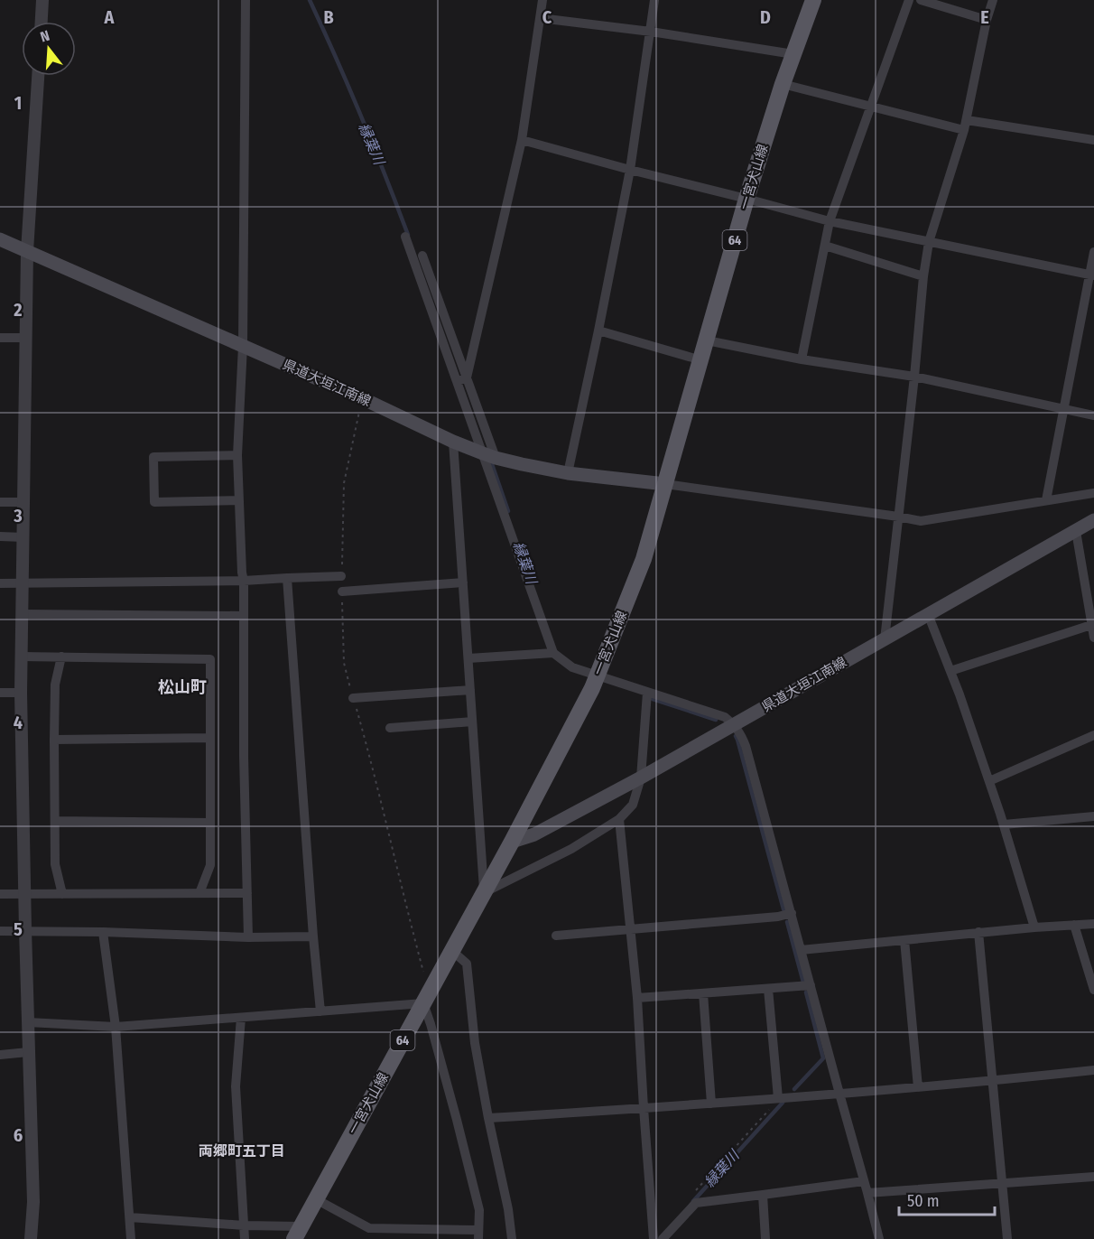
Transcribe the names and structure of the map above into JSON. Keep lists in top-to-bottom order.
{
  "streets": {
    "main road": ["一宮犬山線", "64", "県道大垣江南線"]
  },
  "crossings": [
    ["一宮犬山線", "県道大垣江南線"]
  ],
  "districts": ["松山町", "両郷町五丁目"],
  "water": ["縁葉川"],
  "scale_bar": "50 m",
  "north": "top",
  "grid": {
    "columns": [
      "A",
      "B",
      "C",
      "D",
      "E"
    ],
    "rows": [
      "1",
      "2",
      "3",
      "4",
      "5",
      "6"
    ]
  }
}
